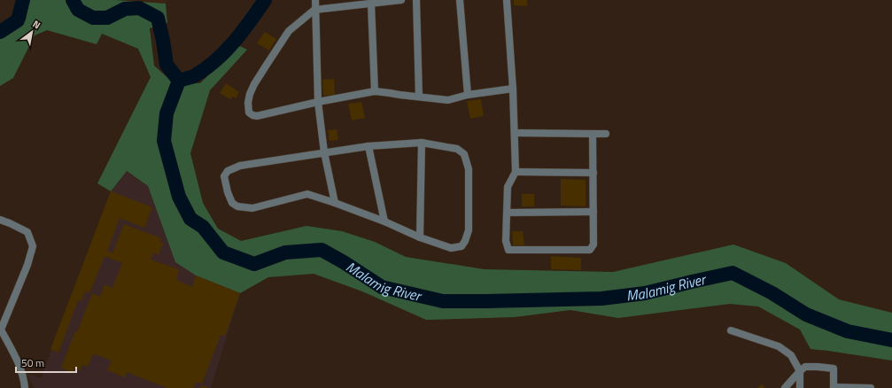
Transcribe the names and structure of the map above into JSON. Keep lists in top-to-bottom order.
{
  "water": ["Malamig River"],
  "scale_bar": "50 m",
  "north": "top right"
}
